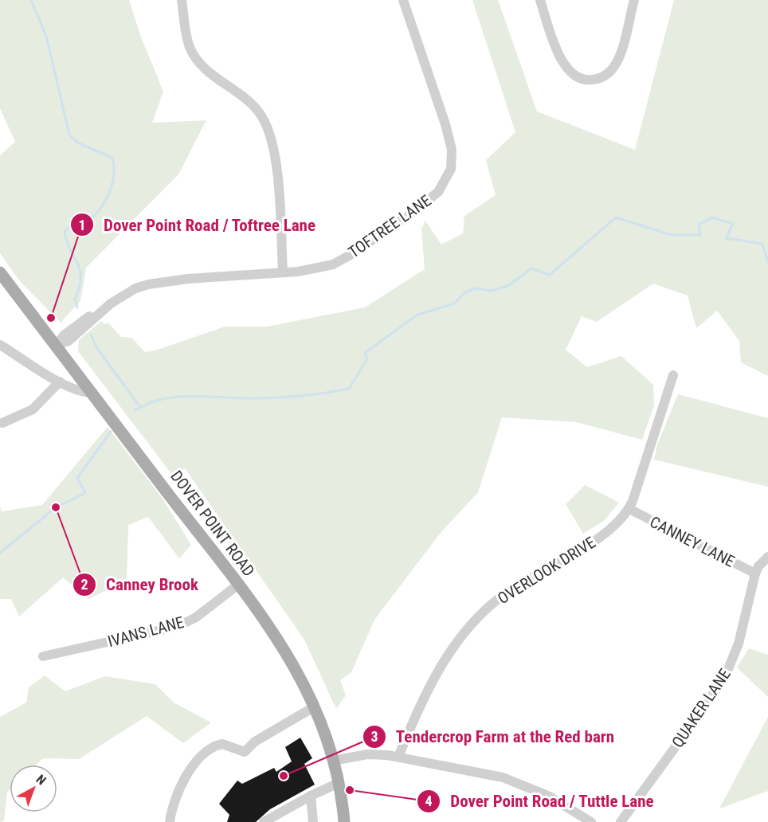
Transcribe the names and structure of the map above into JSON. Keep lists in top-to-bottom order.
{
  "streets": {
    "main road": ["DOVER POINT ROAD"],
    "street": [
      "TOFTREE LANE",
      "CANNEY LANE",
      "OVERLOOK DRIVE",
      "IVANS LANE",
      "QUAKER LANE"
    ]
  },
  "crossings": [
    ["TOFTREE LANE", "DOVER POINT ROAD"],
    ["DOVER POINT ROAD", "IVANS LANE"],
    ["CANNEY LANE", "OVERLOOK DRIVE"],
    ["CANNEY LANE", "QUAKER LANE"]
  ],
  "places": [
    "Dover Point Road / Toftree Lane",
    "Canney Brook",
    "Tendercrop Farm at the Red barn",
    "Dover Point Road / Tuttle Lane"
  ],
  "north": "top right"
}
